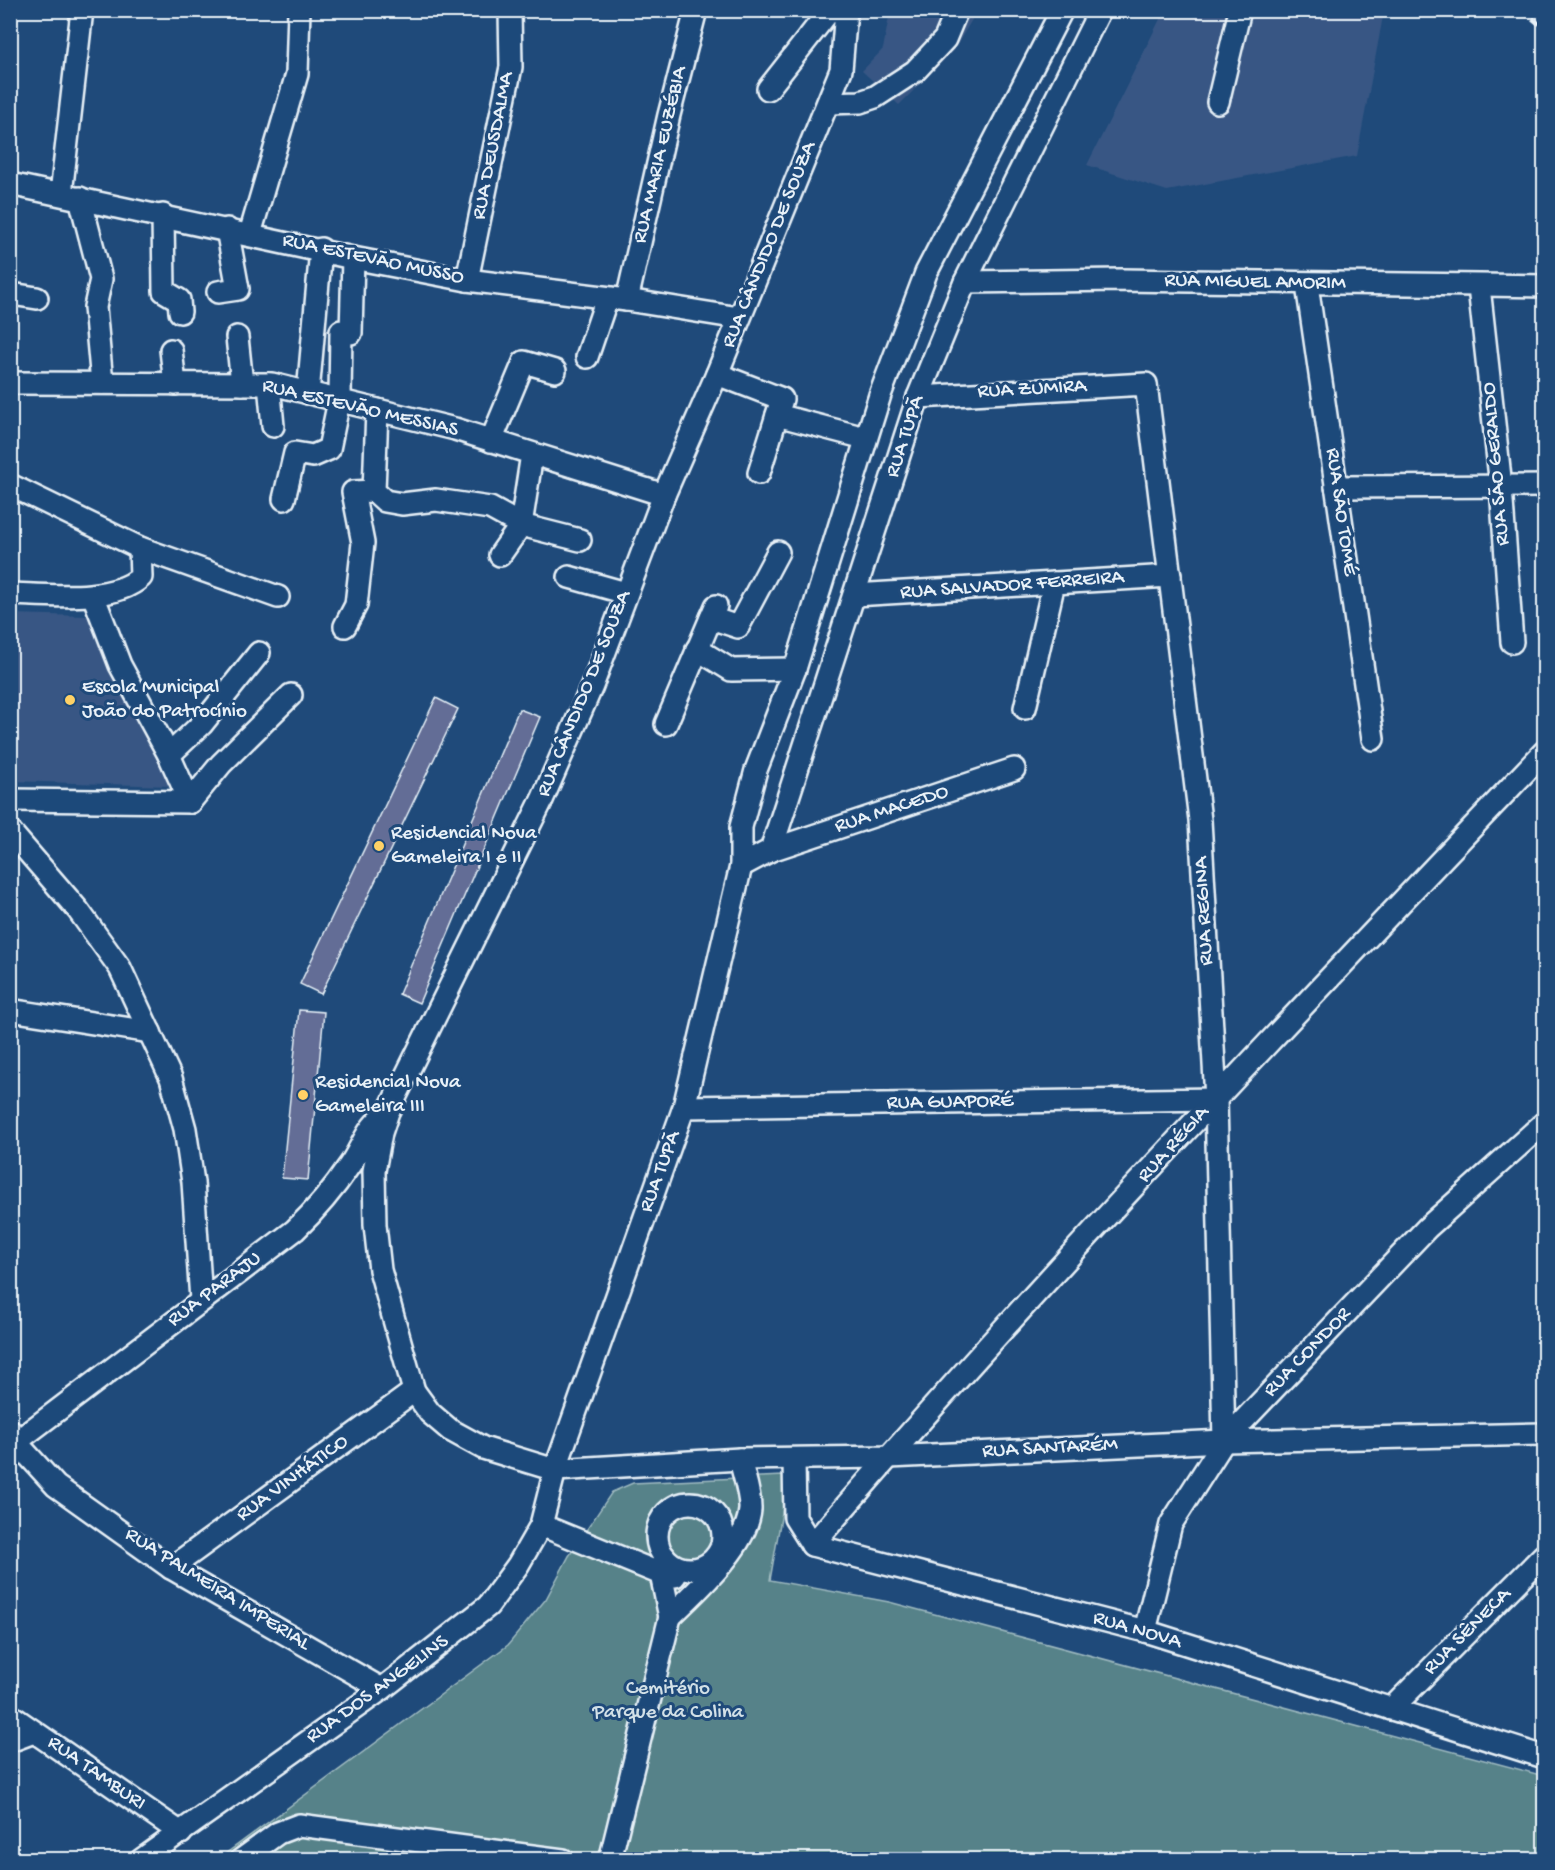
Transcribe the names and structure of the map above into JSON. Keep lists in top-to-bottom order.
{
  "streets": {
    "street": [
      "RUA DEUSDALMA",
      "RUA MARIA EUZÉBIA",
      "RUA CÂNDIDO DE SOUZA",
      "RUA ESTEVÃO MUSSO",
      "RUA MIGUEL AMORIM",
      "RUA ZUMIRA",
      "RUA ESTEVÃO MESSIAS",
      "RUA TUPÃ",
      "RUA SÃO GERALDO",
      "RUA SÃO TOMÉ",
      "RUA SALVADOR FERREIRA",
      "RUA MACEDO",
      "RUA REGINA",
      "RUA GUAPORÉ",
      "RUA RÉGIA",
      "RUA PARAJU",
      "RUA CONDOR",
      "RUA SANTARÉM",
      "RUA VINHÁTICO",
      "RUA PALMEIRA IMPERIAL",
      "RUA NOVA",
      "RUA SÊNECA",
      "RUA DOS ANGELINS",
      "RUA TAMBURI"
    ]
  },
  "crossings": [
    ["RUA DEUSDALMA", "RUA ESTEVÃO MUSSO"],
    ["RUA MARIA EUZÉBIA", "RUA ESTEVÃO MUSSO"],
    ["RUA CÂNDIDO DE SOUZA", "RUA ESTEVÃO MUSSO"],
    ["RUA CÂNDIDO DE SOUZA", "RUA ESTEVÃO MESSIAS"],
    ["RUA CÂNDIDO DE SOUZA", "RUA TUPÃ"],
    ["RUA CÂNDIDO DE SOUZA", "RUA PARAJU"],
    ["RUA CÂNDIDO DE SOUZA", "RUA SANTARÉM"],
    ["RUA CÂNDIDO DE SOUZA", "RUA VINHÁTICO"],
    ["RUA CÂNDIDO DE SOUZA", "RUA DOS ANGELINS"],
    ["RUA MIGUEL AMORIM", "RUA TUPÃ"],
    ["RUA MIGUEL AMORIM", "RUA SÃO GERALDO"],
    ["RUA MIGUEL AMORIM", "RUA SÃO TOMÉ"],
    ["RUA ZUMIRA", "RUA TUPÃ"],
    ["RUA ZUMIRA", "RUA REGINA"],
    ["RUA TUPÃ", "RUA SALVADOR FERREIRA"],
    ["RUA TUPÃ", "RUA MACEDO"],
    ["RUA TUPÃ", "RUA GUAPORÉ"],
    ["RUA TUPÃ", "RUA SANTARÉM"],
    ["RUA TUPÃ", "RUA DOS ANGELINS"],
    ["RUA SALVADOR FERREIRA", "RUA REGINA"],
    ["RUA REGINA", "RUA GUAPORÉ"],
    ["RUA REGINA", "RUA RÉGIA"],
    ["RUA REGINA", "RUA CONDOR"],
    ["RUA REGINA", "RUA SANTARÉM"],
    ["RUA GUAPORÉ", "RUA RÉGIA"],
    ["RUA RÉGIA", "RUA SANTARÉM"],
    ["RUA RÉGIA", "RUA NOVA"],
    ["RUA PARAJU", "RUA PALMEIRA IMPERIAL"],
    ["RUA CONDOR", "RUA SANTARÉM"],
    ["RUA CONDOR", "RUA NOVA"],
    ["RUA SANTARÉM", "RUA DOS ANGELINS"],
    ["RUA VINHÁTICO", "RUA PALMEIRA IMPERIAL"],
    ["RUA PALMEIRA IMPERIAL", "RUA DOS ANGELINS"],
    ["RUA NOVA", "RUA SÊNECA"],
    ["RUA DOS ANGELINS", "RUA TAMBURI"]
  ],
  "parks": ["Cemitério Parque da Colina"],
  "places": ["Escola Municipal João do Patrocínio", "Residencial Nova Gameleira I e II", "Residencial Nova Gameleira III"]
}
